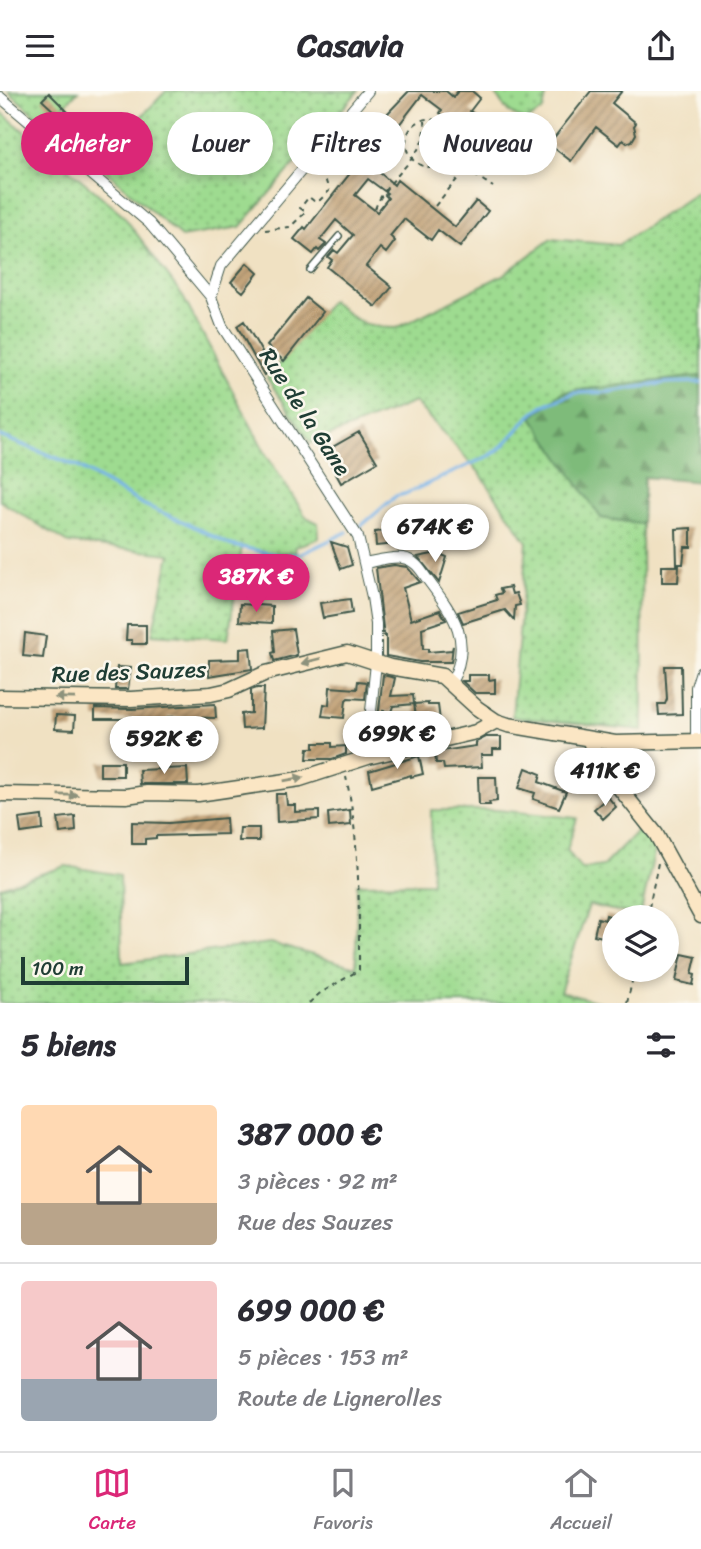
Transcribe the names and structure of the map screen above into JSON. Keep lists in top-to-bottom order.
{
  "streets": {
    "street": ["Rue de la Gane", "Rue des Sauzes"]
  },
  "crossings": [
    ["Rue de la Gane", "Rue des Sauzes"]
  ],
  "scale_bar": "100 m",
  "page": {
    "header": "Casavia",
    "chip": [
      "Acheter",
      "Louer",
      "Filtres",
      "Nouveau"
    ],
    "price": [
      "674K €",
      "387K €",
      "699K €",
      "592K €",
      "411K €"
    ],
    "scale": "100 m",
    "heading": "5 biens",
    "list": [
      {
        "name": "387 000 €",
        "note": "3 pièces · 92 m² · Rue des Sauzes"
      },
      {
        "name": "699 000 €",
        "note": "5 pièces · 153 m² · Route de Lignerolles"
      }
    ],
    "tabs": ["Carte", "Favoris", "Accueil"]
  }
}
